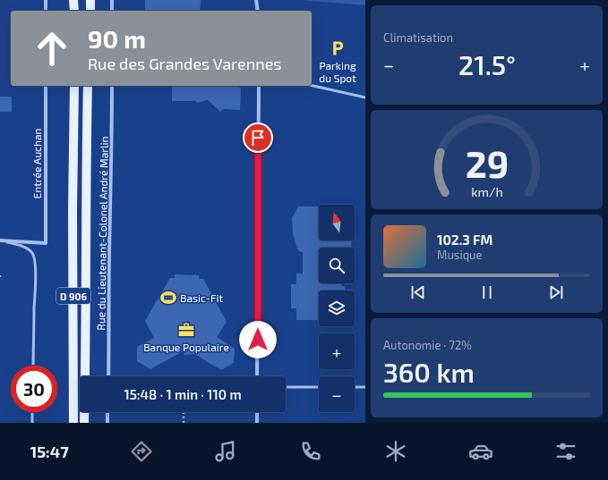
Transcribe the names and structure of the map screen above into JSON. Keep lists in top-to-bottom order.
{
  "streets": {
    "main road": ["D 906"],
    "street": ["Entrée Auchan", "Rue du Lieutenant-Colonel André Marlin"]
  },
  "places": {
    "parking": ["Parking du Spot"],
    "sports": ["Basic-Fit"],
    "office": ["Banque Populaire"]
  },
  "north": "top",
  "page": {
    "tile": [
      "Climatisation",
      ["Autonomie · 72%", "360 km"]
    ],
    "turn": ["90 m", "Rue des Grandes Varennes"],
    "heat": ["−", "21.5°", "+"],
    "map_buttons": ["+", "−"],
    "song": ["102.3 FM", "Musique"],
    "limit": "30",
    "trip": "15:48 · 1 min · 110 m",
    "tabs": "15:47",
    "gauge": ["29", "km/h"]
  }
}
